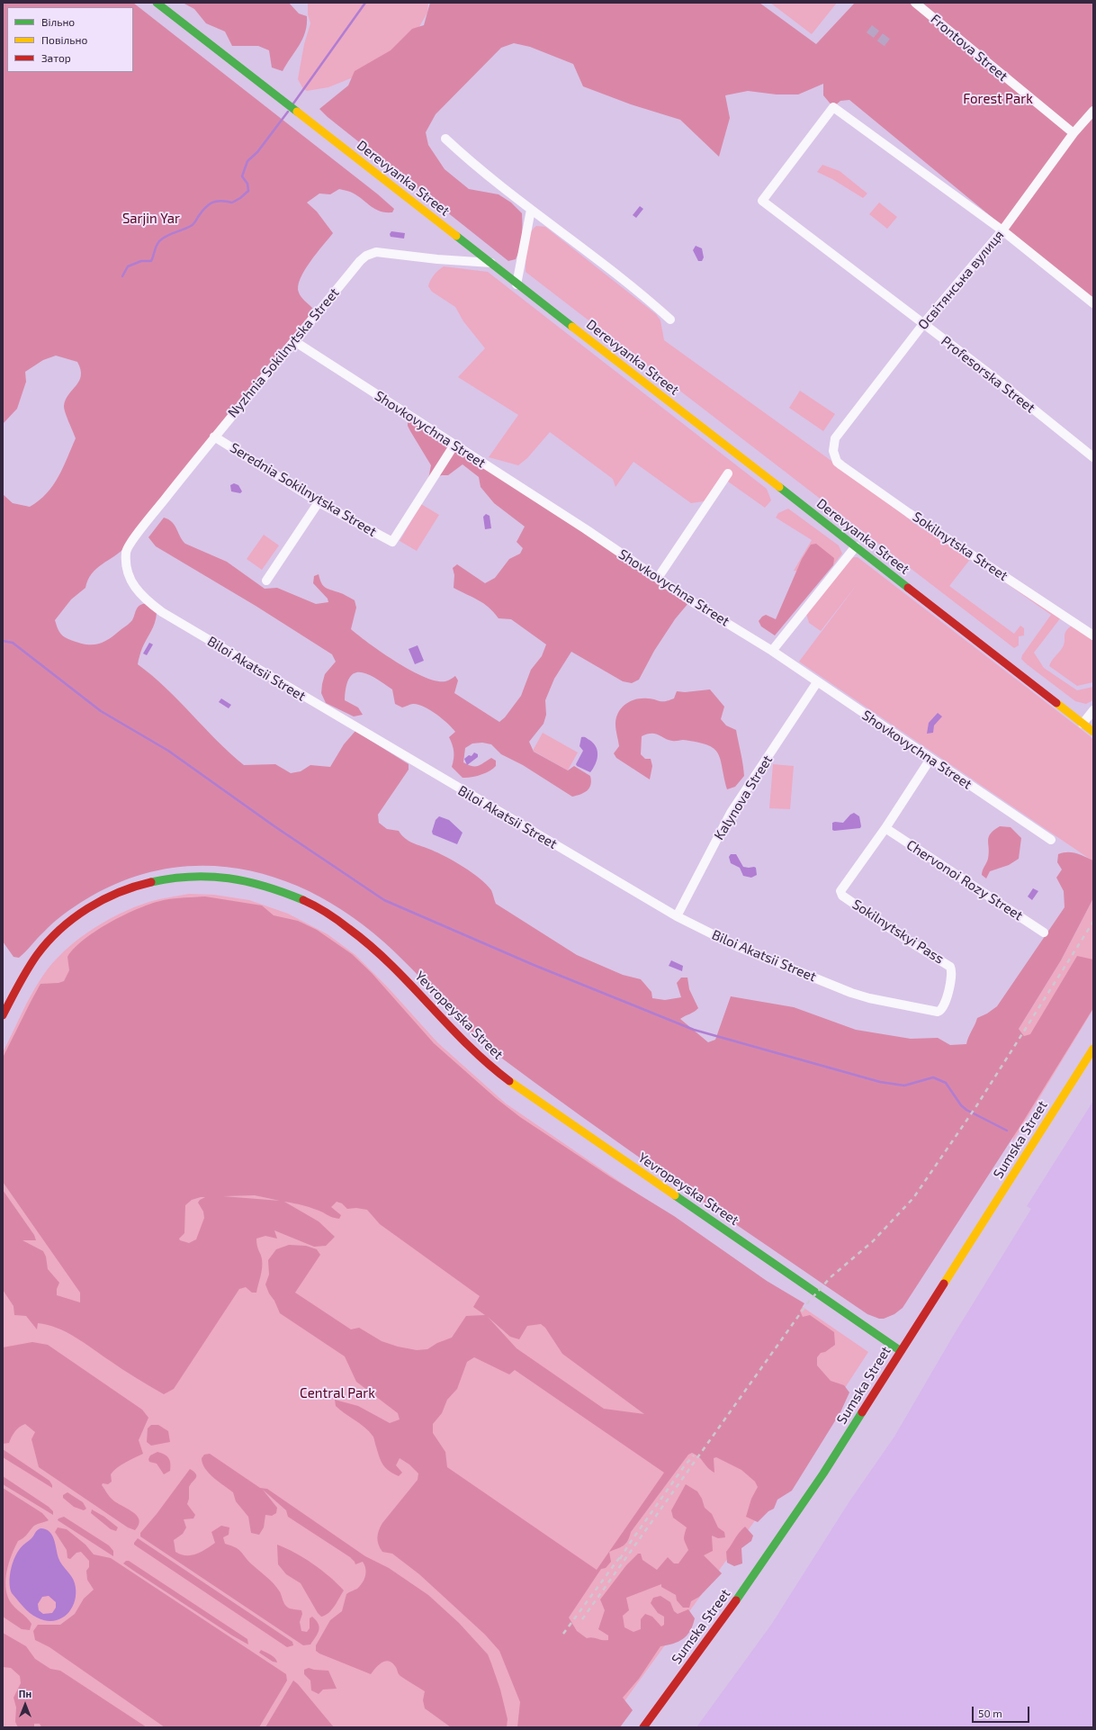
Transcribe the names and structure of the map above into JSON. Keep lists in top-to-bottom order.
{
  "streets": {
    "main road": ["Derevyanka Street", "Yevropeyska Street", "Sumska Street"],
    "street": [
      "Frontova Street",
      "Освітянська вулиця",
      "Nyzhnia Sokilnytska Street",
      "Profesorska Street",
      "Shovkovychna Street",
      "Serednia Sokilnytska Street",
      "Sokilnytska Street",
      "Biloi Akatsii Street",
      "Kalynova Street",
      "Chervonoi Rozy Street",
      "Sokilnytskyi Pass"
    ]
  },
  "crossings": [
    ["Frontova Street", "Освітянська вулиця"],
    ["Derevyanka Street", "Nyzhnia Sokilnytska Street"],
    ["Освітянська вулиця", "Profesorska Street"],
    ["Освітянська вулиця", "Sokilnytska Street"],
    ["Nyzhnia Sokilnytska Street", "Shovkovychna Street"],
    ["Nyzhnia Sokilnytska Street", "Serednia Sokilnytska Street"],
    ["Nyzhnia Sokilnytska Street", "Biloi Akatsii Street"],
    ["Shovkovychna Street", "Serednia Sokilnytska Street"],
    ["Shovkovychna Street", "Kalynova Street"],
    ["Biloi Akatsii Street", "Kalynova Street"],
    ["Biloi Akatsii Street", "Sokilnytskyi Pass"],
    ["Chervonoi Rozy Street", "Sokilnytskyi Pass"],
    ["Yevropeyska Street", "Sumska Street"]
  ],
  "parks": ["Forest Park", "Sarjin Yar", "Central Park"],
  "legend": ["Вільно", "Повільно", "Затор"],
  "scale_bar": "50 m",
  "north": "top"
}
